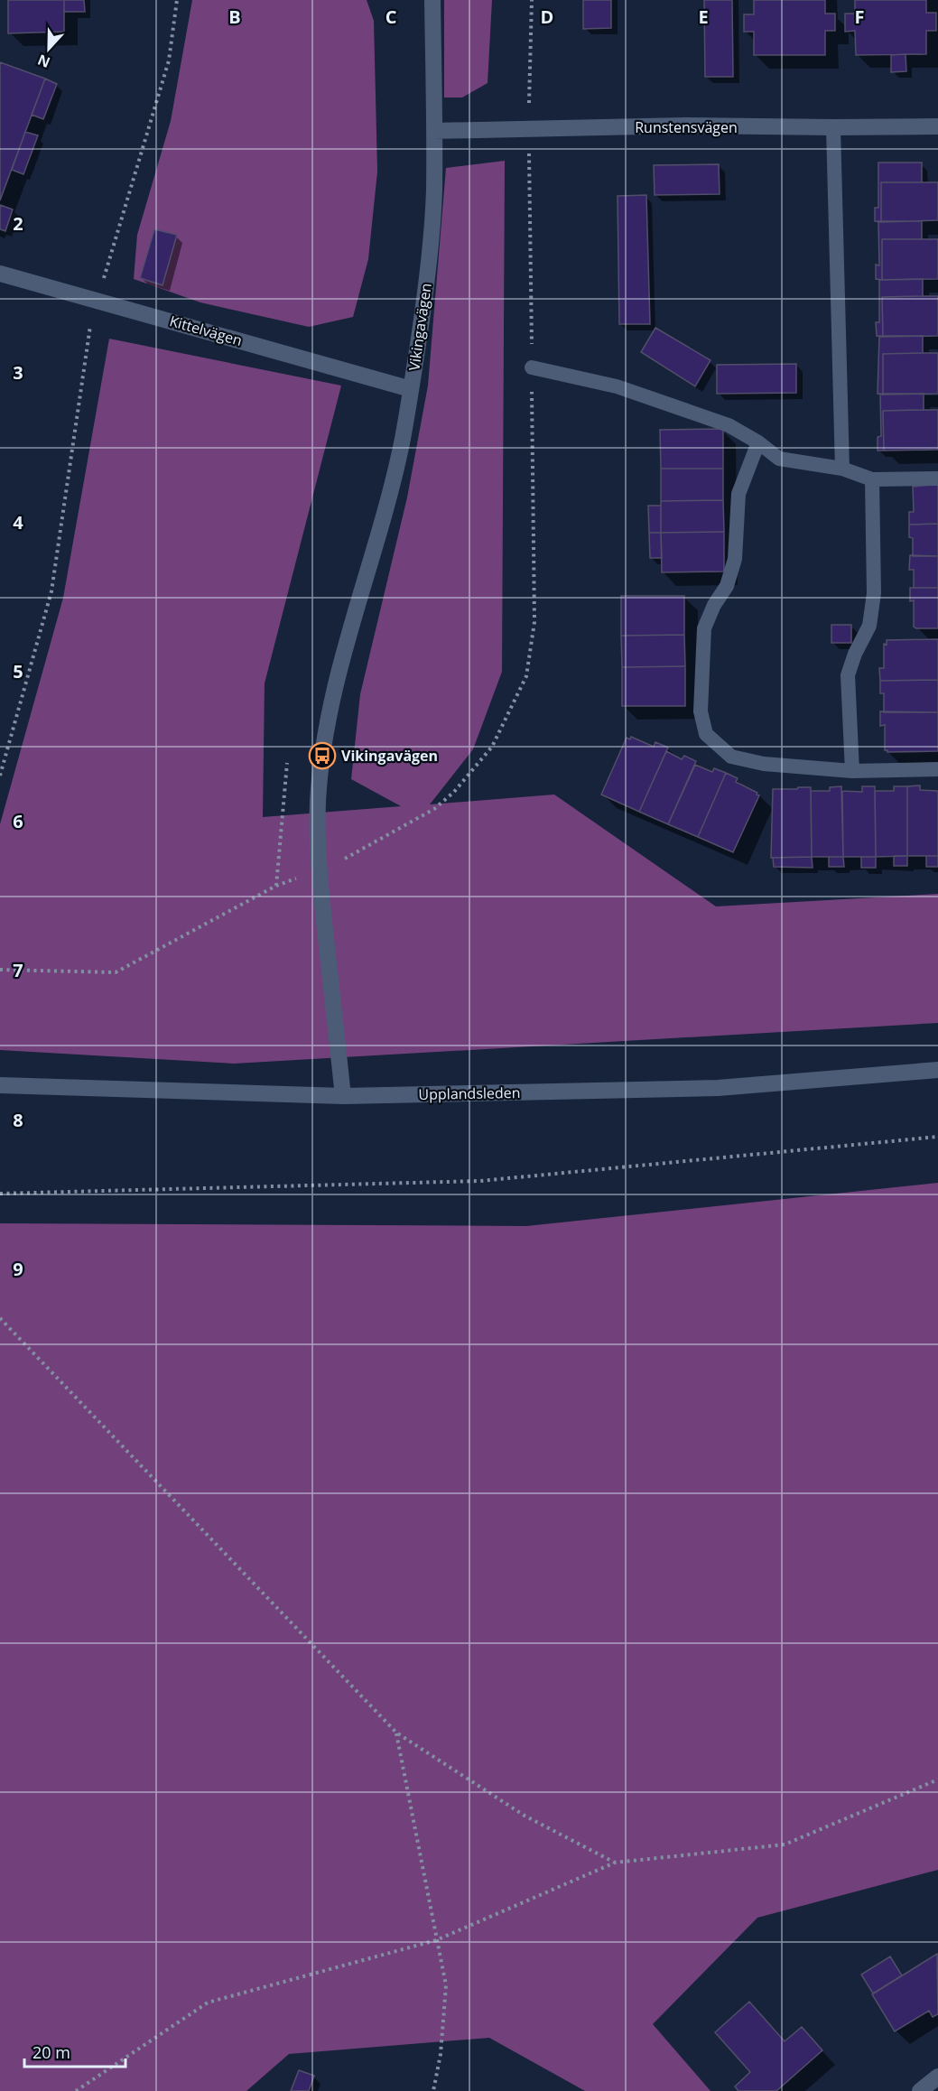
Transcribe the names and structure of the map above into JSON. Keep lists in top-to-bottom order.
{
  "streets": {
    "street": [
      "Runstensvägen",
      "Vikingavägen",
      "Kittelvägen",
      "Upplandsleden"
    ]
  },
  "crossings": [
    ["Runstensvägen", "Vikingavägen"],
    ["Vikingavägen", "Kittelvägen"],
    ["Vikingavägen", "Upplandsleden"]
  ],
  "places": {
    "bus stop": ["Vikingavägen"]
  },
  "scale_bar": "20 m",
  "north": "bottom",
  "grid": {
    "columns": [
      "B",
      "C",
      "D",
      "E",
      "F"
    ],
    "rows": [
      "2",
      "3",
      "4",
      "5",
      "6",
      "7",
      "8",
      "9"
    ]
  }
}
